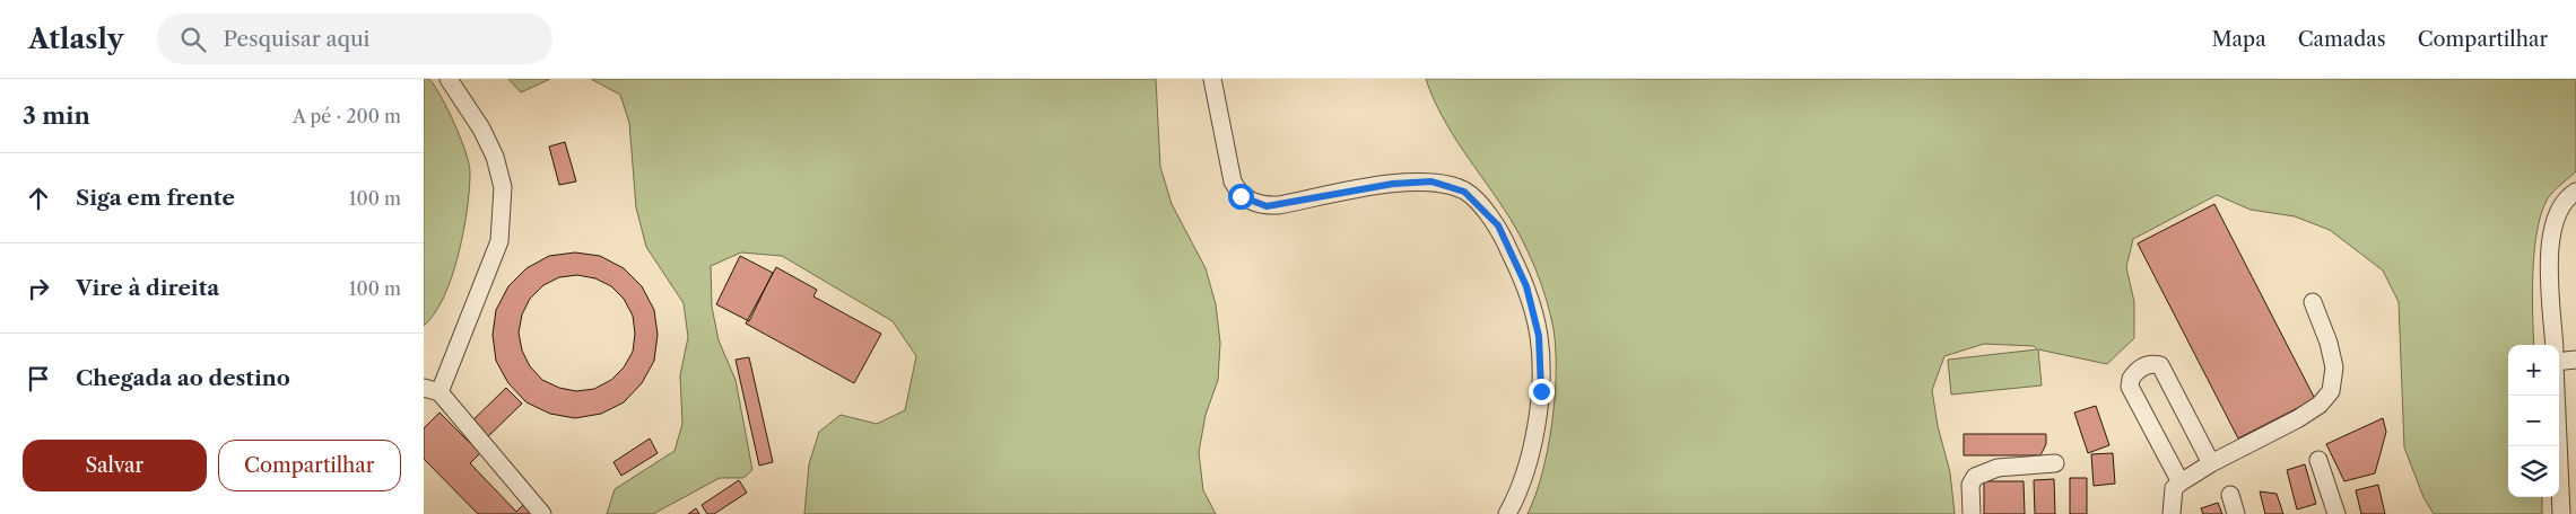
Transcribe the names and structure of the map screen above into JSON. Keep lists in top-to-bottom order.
{
  "page": {
    "header": "Atlasly",
    "search": "Pesquisar aqui",
    "nav": ["Mapa", "Camadas", "Compartilhar"],
    "heading": ["3 min", "A pé · 200 m"],
    "list": [
      ["Siga em frente", "100 m"],
      ["Vire à direita", "100 m"],
      "Chegada ao destino"
    ],
    "map_buttons": ["+", "−"],
    "buttons": ["Salvar", "Compartilhar"]
  }
}
